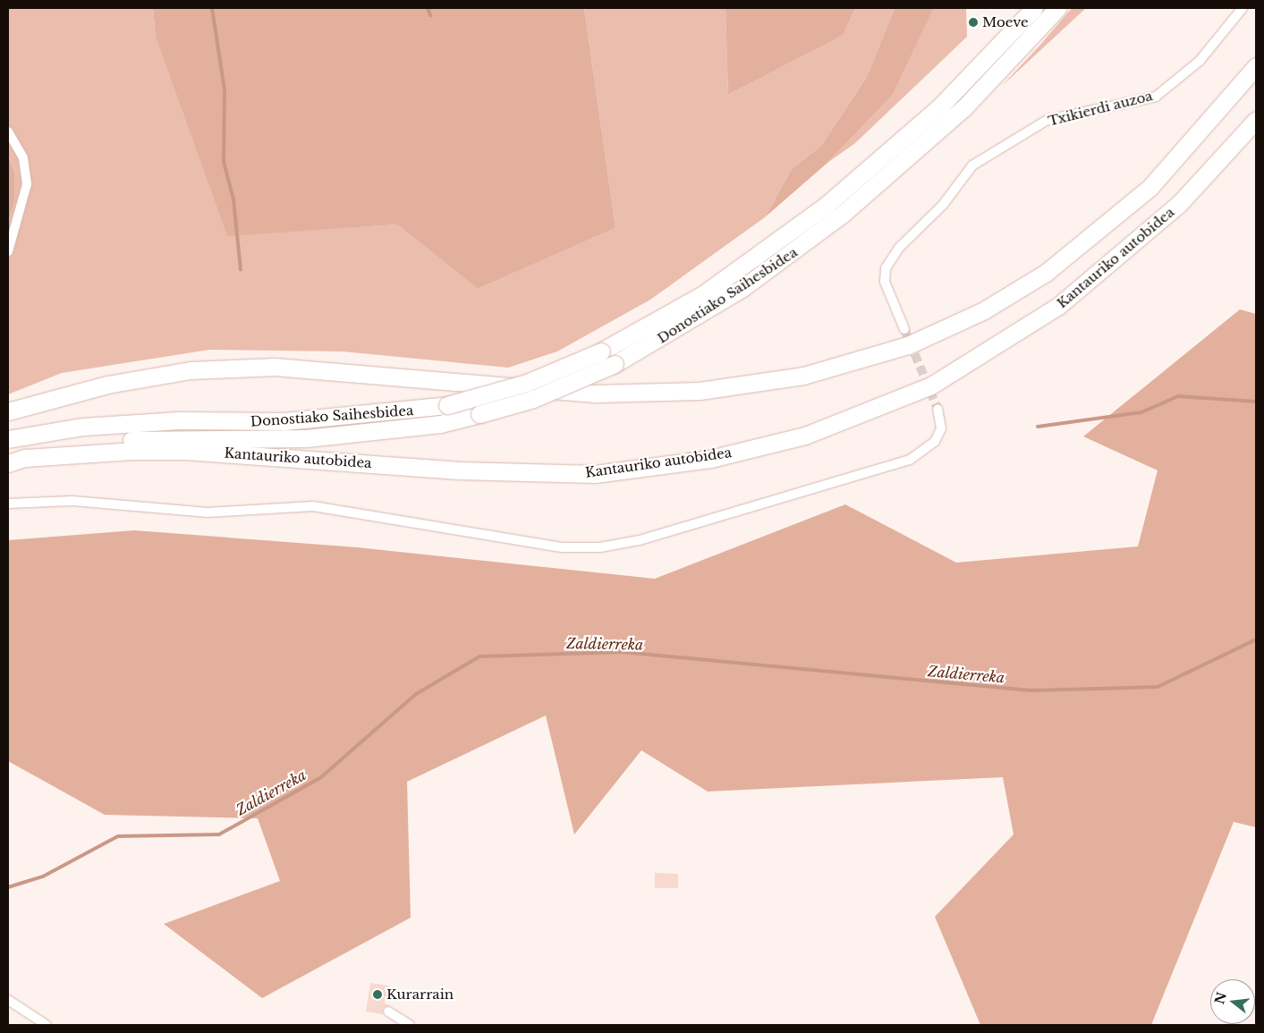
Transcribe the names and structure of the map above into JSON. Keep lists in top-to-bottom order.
{
  "streets": {
    "highway": ["Kantauriko autobidea", "Donostiako Saihesbidea"],
    "street": ["Txikierdi auzoa"]
  },
  "crossings": [
    ["Kantauriko autobidea", "Donostiako Saihesbidea"]
  ],
  "water": ["Zaldierreka"],
  "places": ["Moeve", "Kurarrain"],
  "north": "left"
}
